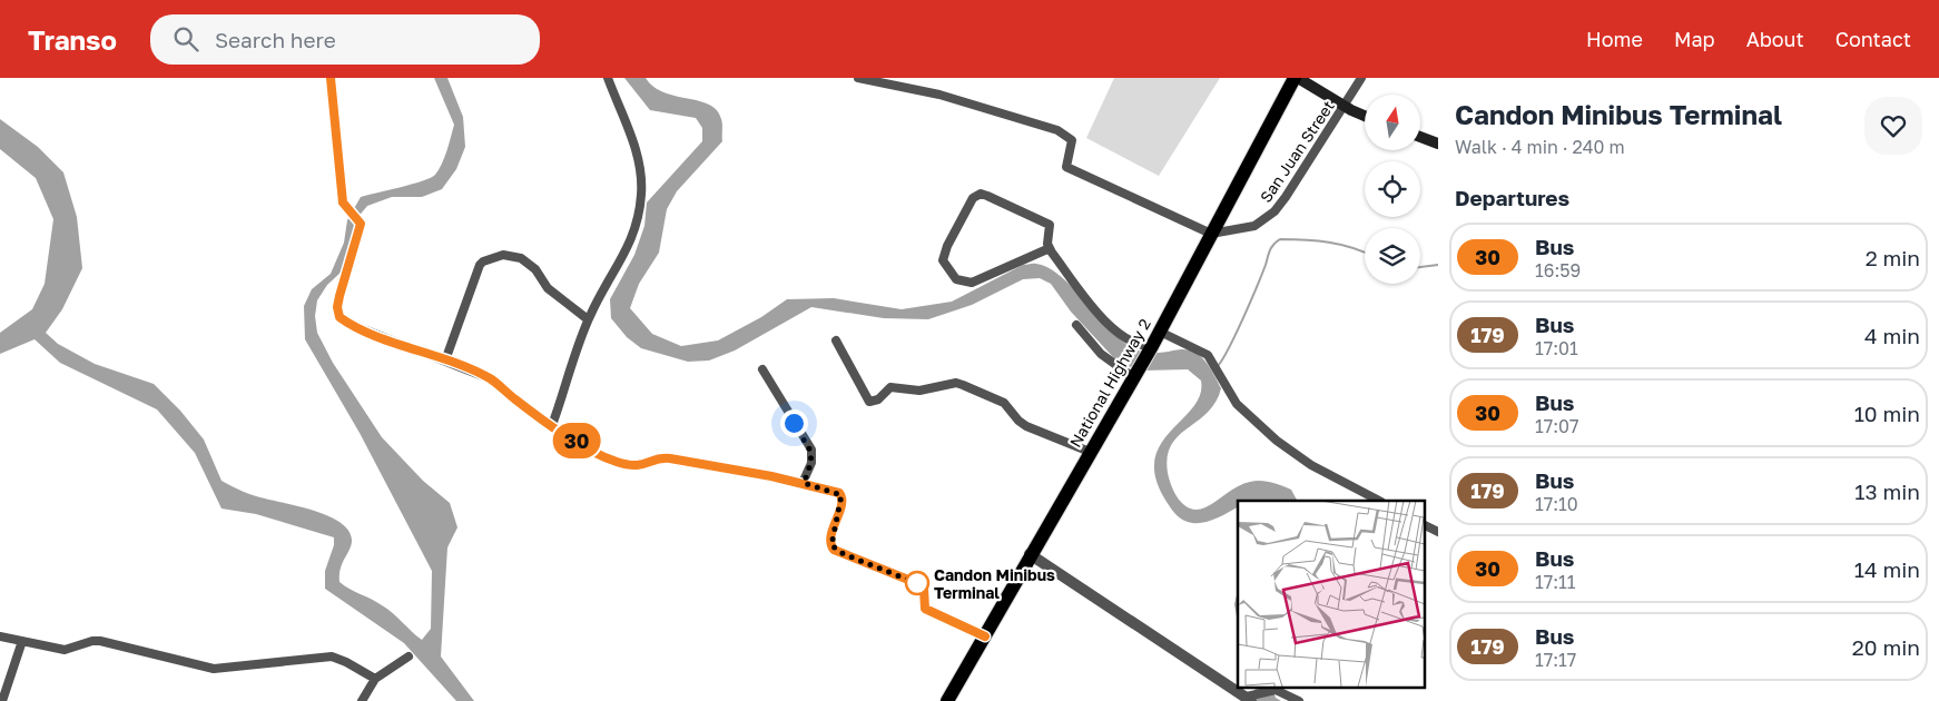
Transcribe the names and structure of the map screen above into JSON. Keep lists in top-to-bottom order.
{
  "streets": {
    "main road": ["National Highway 2"],
    "street": ["San Juan Street"]
  },
  "crossings": [
    ["San Juan Street", "National Highway 2"]
  ],
  "places": ["Candon Minibus Terminal"],
  "lines": ["bus line 30"],
  "north": "top",
  "page": {
    "header": "Transo",
    "search": "Search here",
    "nav": [
      "Home",
      "Map",
      "About",
      "Contact"
    ],
    "on_map": "30",
    "heading": [
      ["Candon Minibus Terminal", "Walk · 4 min · 240 m"],
      "Departures"
    ],
    "list": [
      {
        "mark": "30",
        "name": "Bus",
        "note": "16:59",
        "value": "2 min"
      },
      {
        "mark": "179",
        "name": "Bus",
        "note": "17:01",
        "value": "4 min"
      },
      {
        "mark": "30",
        "name": "Bus",
        "note": "17:07",
        "value": "10 min"
      },
      {
        "mark": "179",
        "name": "Bus",
        "note": "17:10",
        "value": "13 min"
      },
      {
        "mark": "30",
        "name": "Bus",
        "note": "17:11",
        "value": "14 min"
      },
      {
        "mark": "179",
        "name": "Bus",
        "note": "17:17",
        "value": "20 min"
      }
    ]
  }
}
